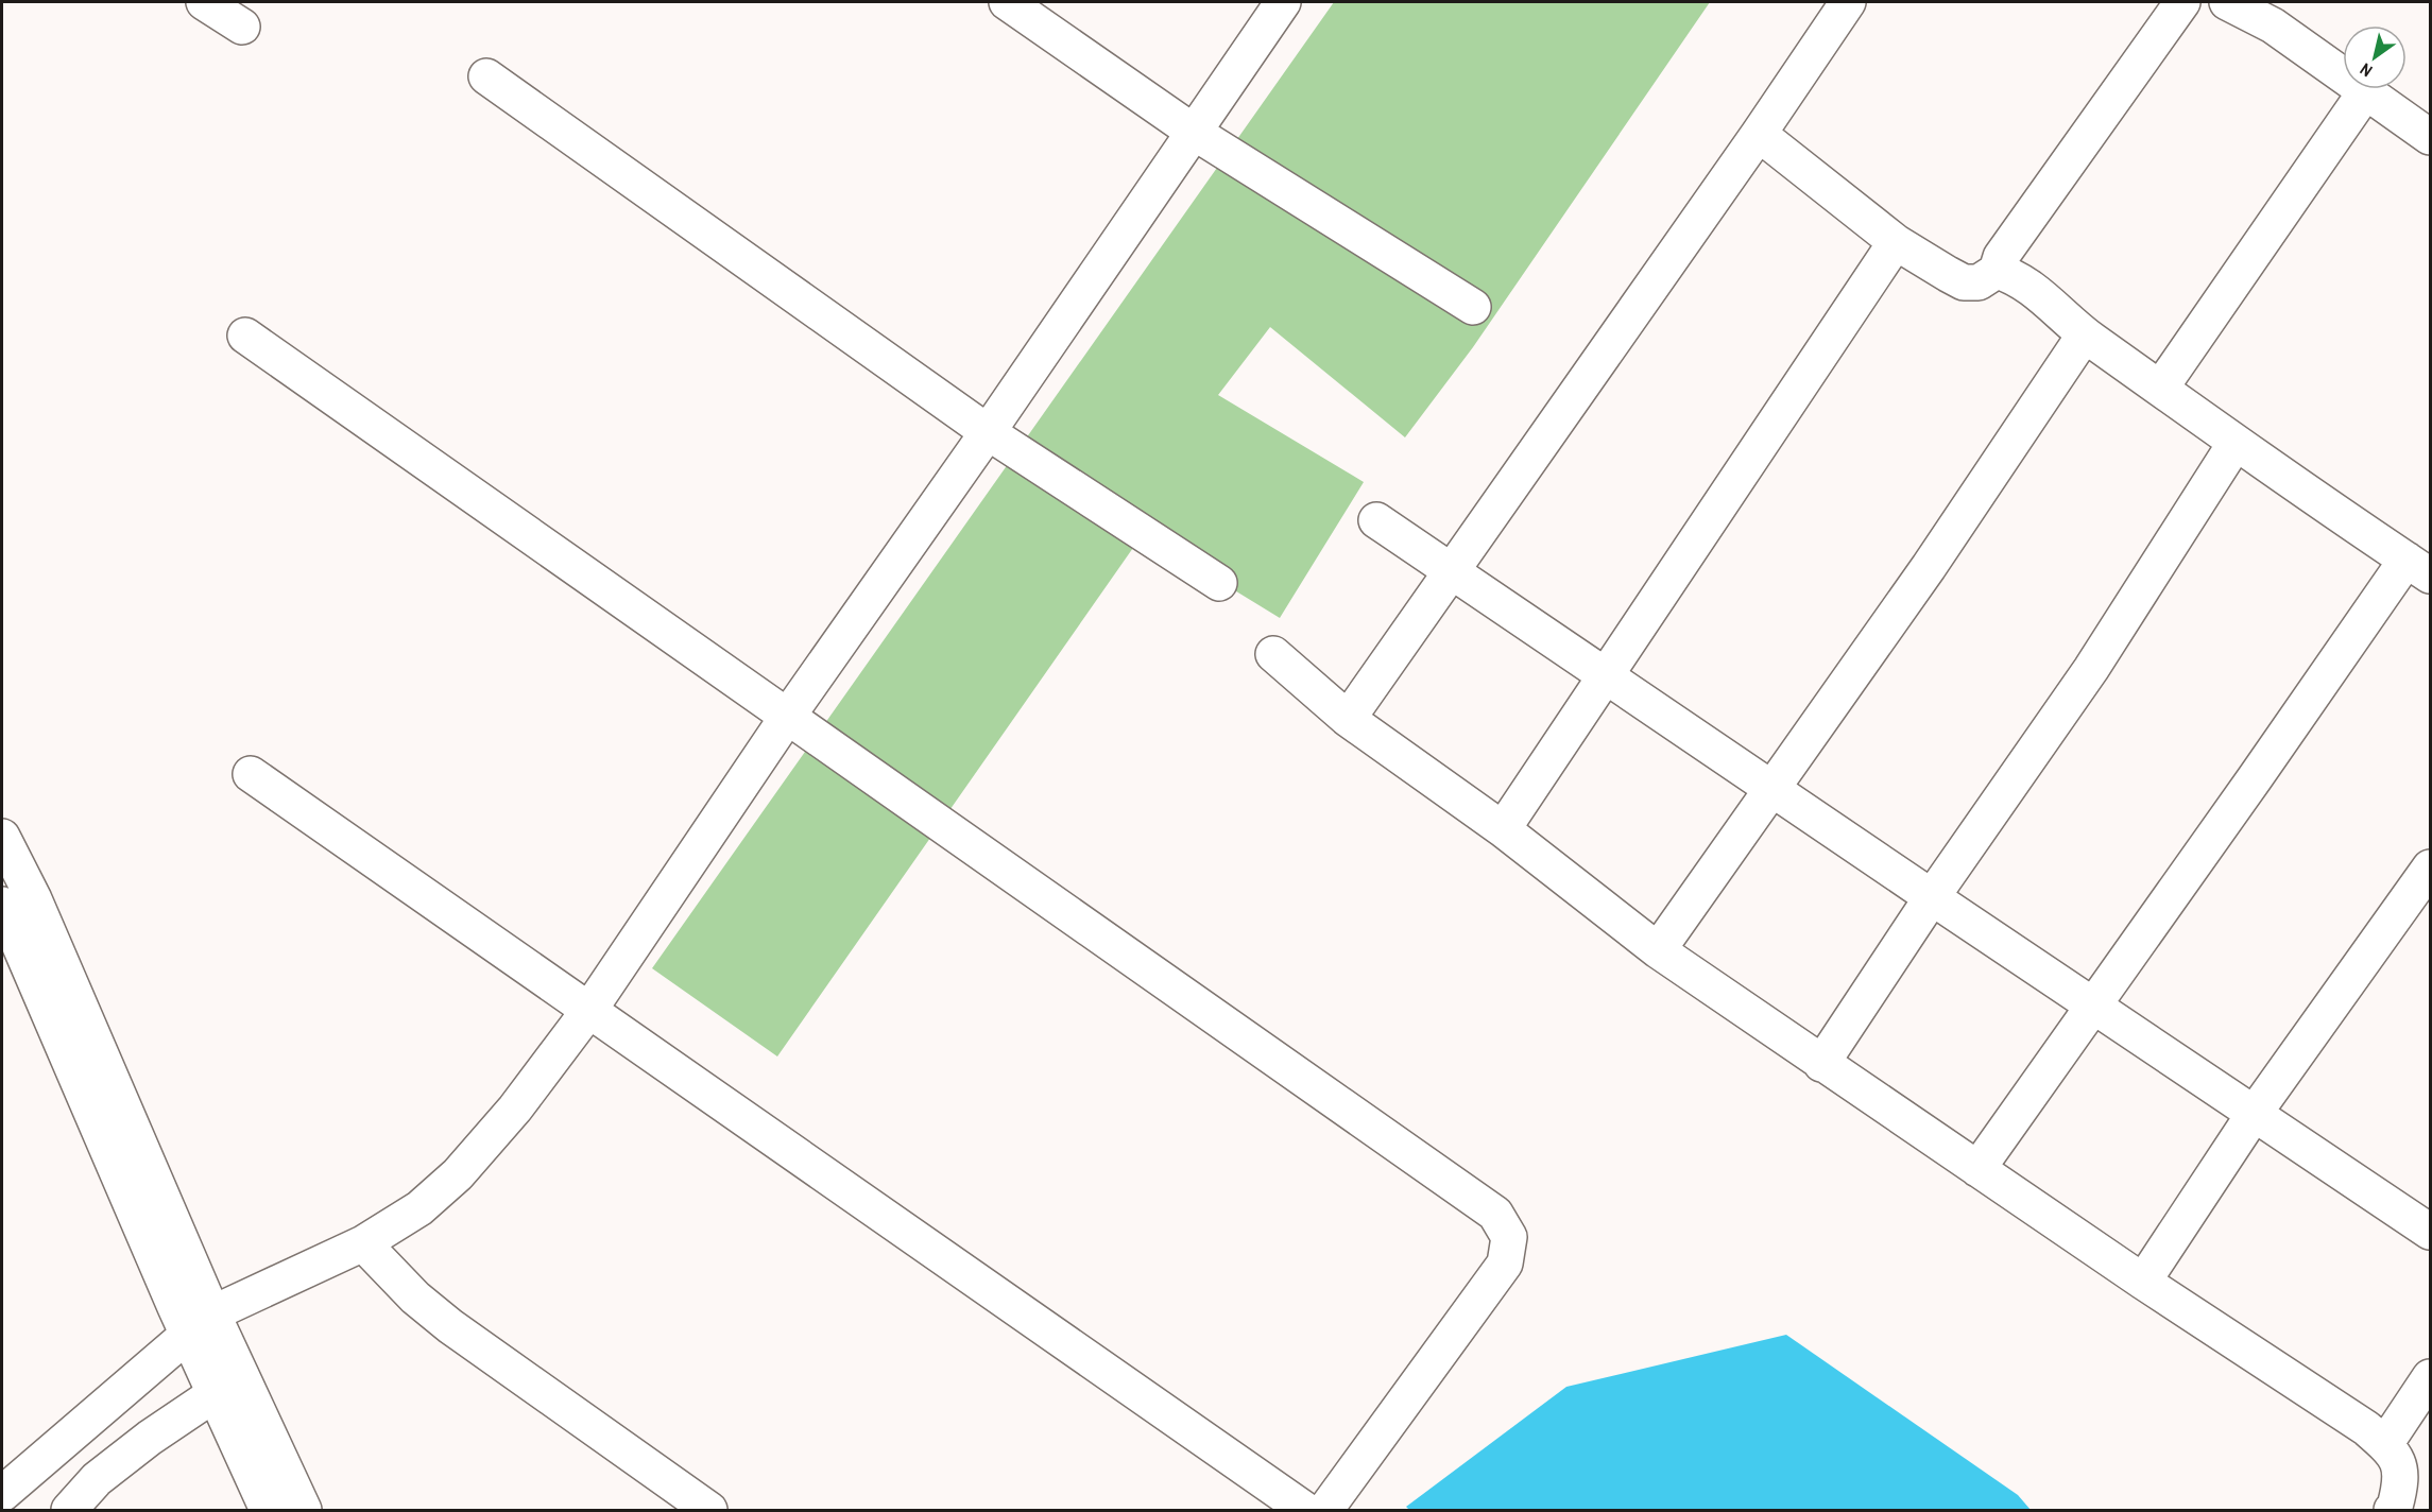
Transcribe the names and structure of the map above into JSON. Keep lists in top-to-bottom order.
{
  "north": "bottom left"
}
